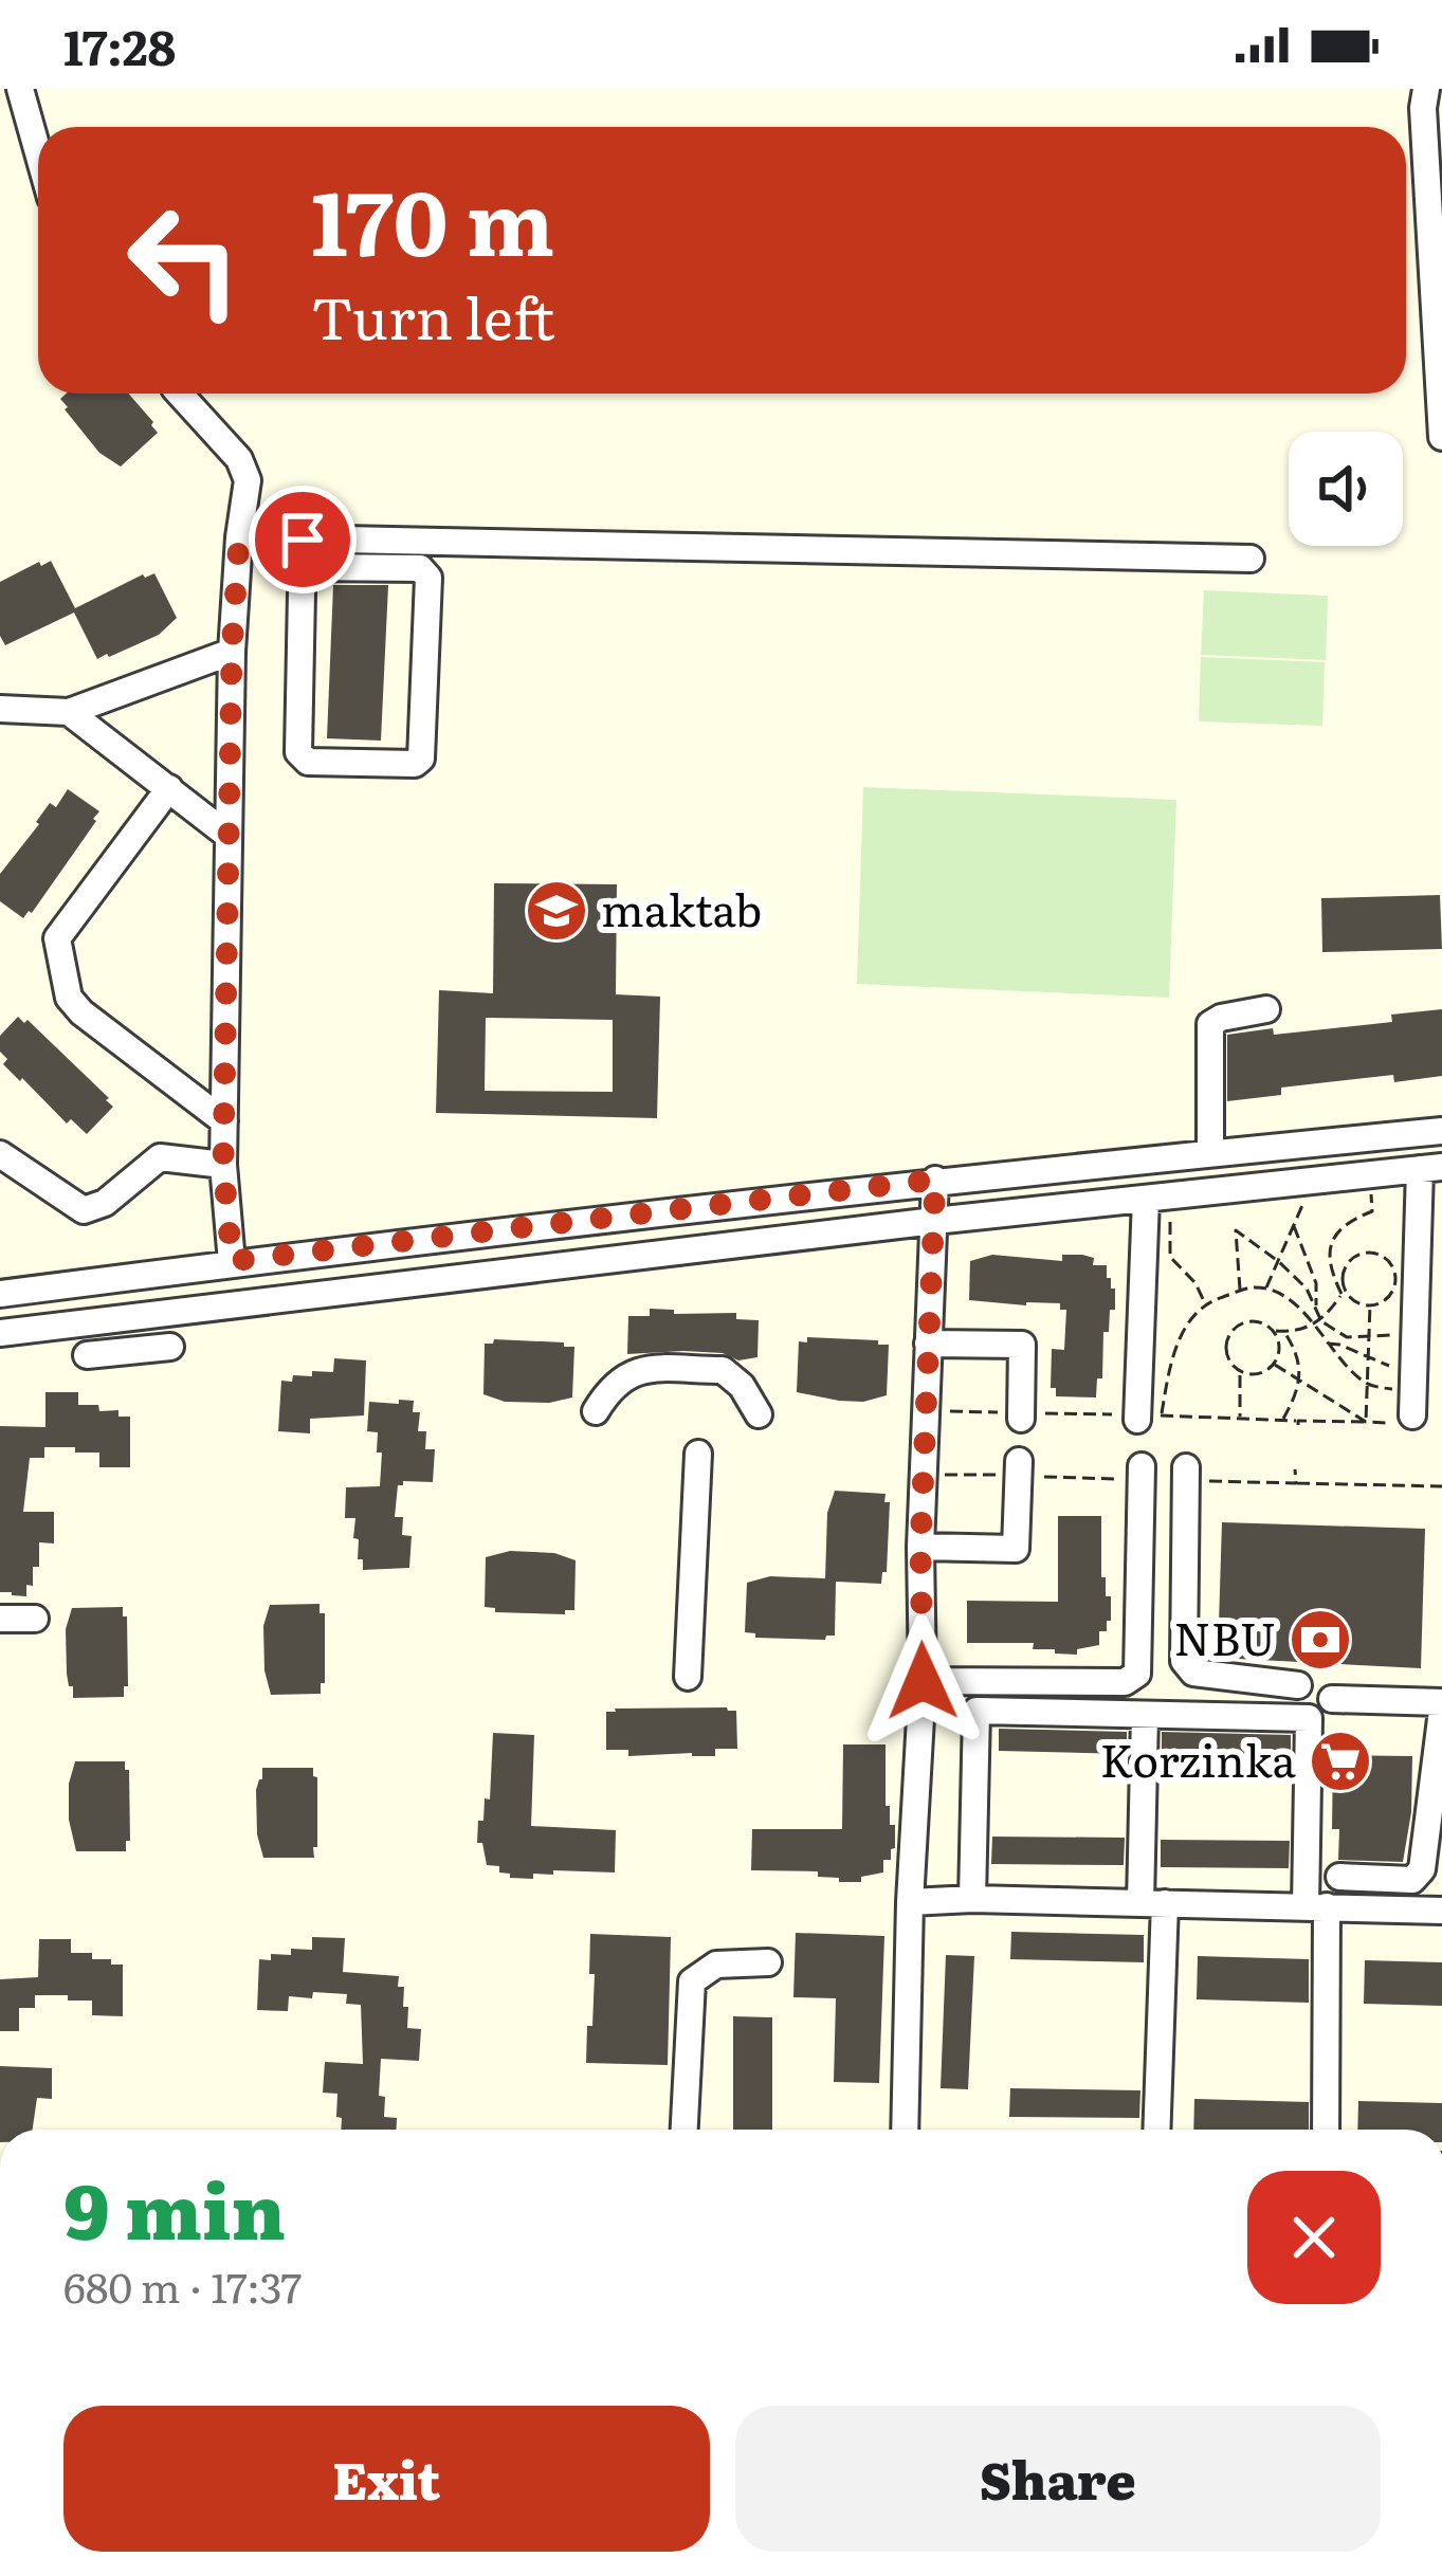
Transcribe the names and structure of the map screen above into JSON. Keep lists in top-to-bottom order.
{
  "places": {
    "school or university": ["maktab"],
    "bank": ["NBU"],
    "supermarket": ["Korzinka"]
  },
  "page": {
    "status": "17:28",
    "turn": ["170 m", "Turn left"],
    "heading": ["9 min", "680 m · 17:37"],
    "buttons": ["Exit", "Share"]
  }
}
